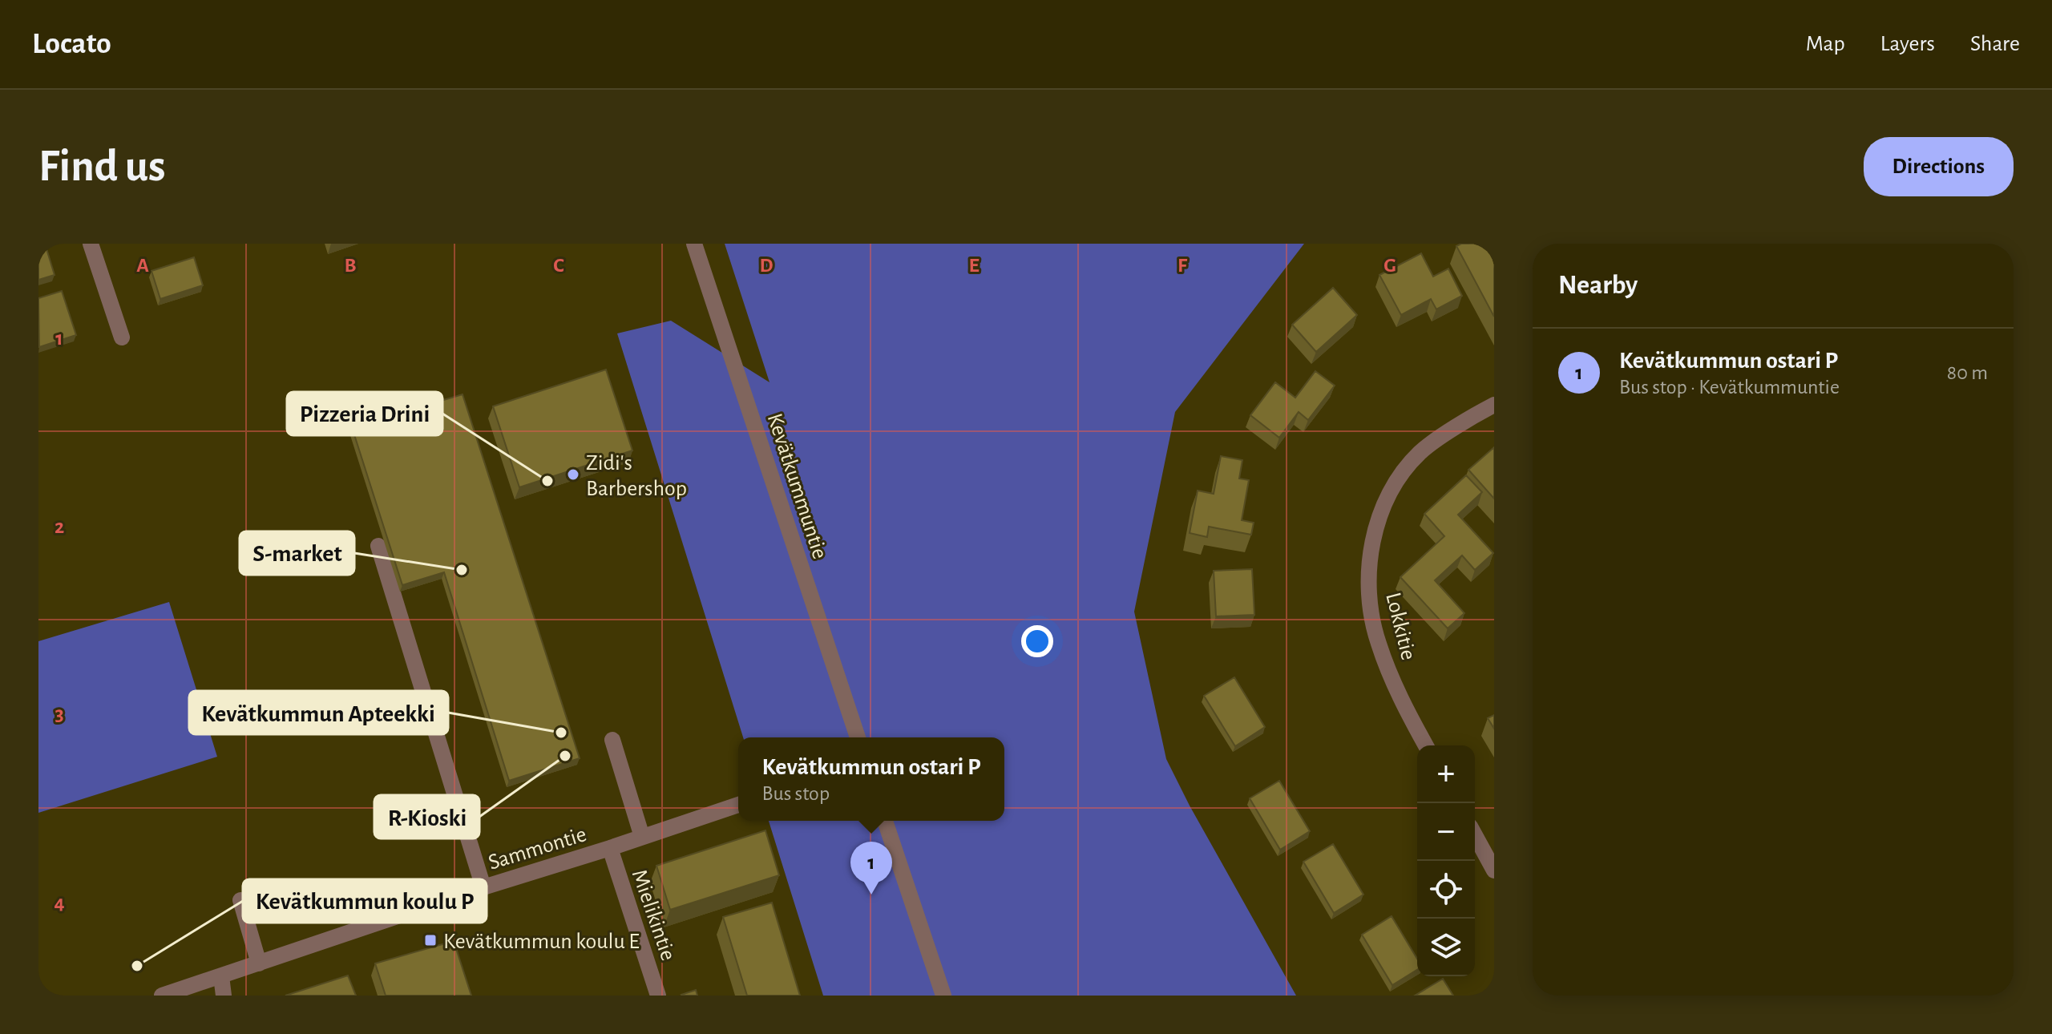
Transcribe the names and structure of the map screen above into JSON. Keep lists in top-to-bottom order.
{
  "streets": {
    "street": [
      "Kevätkummuntie",
      "Lokkitie",
      "Sammontie",
      "Mielikintie"
    ]
  },
  "crossings": [
    ["Sammontie", "Mielikintie"]
  ],
  "places": {
    "other": [
      "Zidi's Barbershop",
      "Pizzeria Drini",
      "S-market",
      "Kevätkummun Apteekki",
      "R-Kioski",
      "Kevätkummun koulu P"
    ],
    "transit": ["Kevätkummun koulu E"]
  },
  "page": {
    "header": "Locato",
    "nav": ["Map", "Layers", "Share"],
    "buttons": "Directions",
    "title": "Find us",
    "heading": "Nearby",
    "list": [
      {
        "mark": "1",
        "name": "Kevätkummun ostari P",
        "note": "Bus stop · Kevätkummuntie",
        "value": "80 m"
      }
    ],
    "popup": ["Kevätkummun ostari P", "Bus stop"],
    "map_buttons": ["+", "−"],
    "pins": "1"
  },
  "grid": {
    "columns": [
      "A",
      "B",
      "C",
      "D",
      "E",
      "F",
      "G"
    ],
    "rows": [
      "1",
      "2",
      "3",
      "4"
    ]
  }
}
